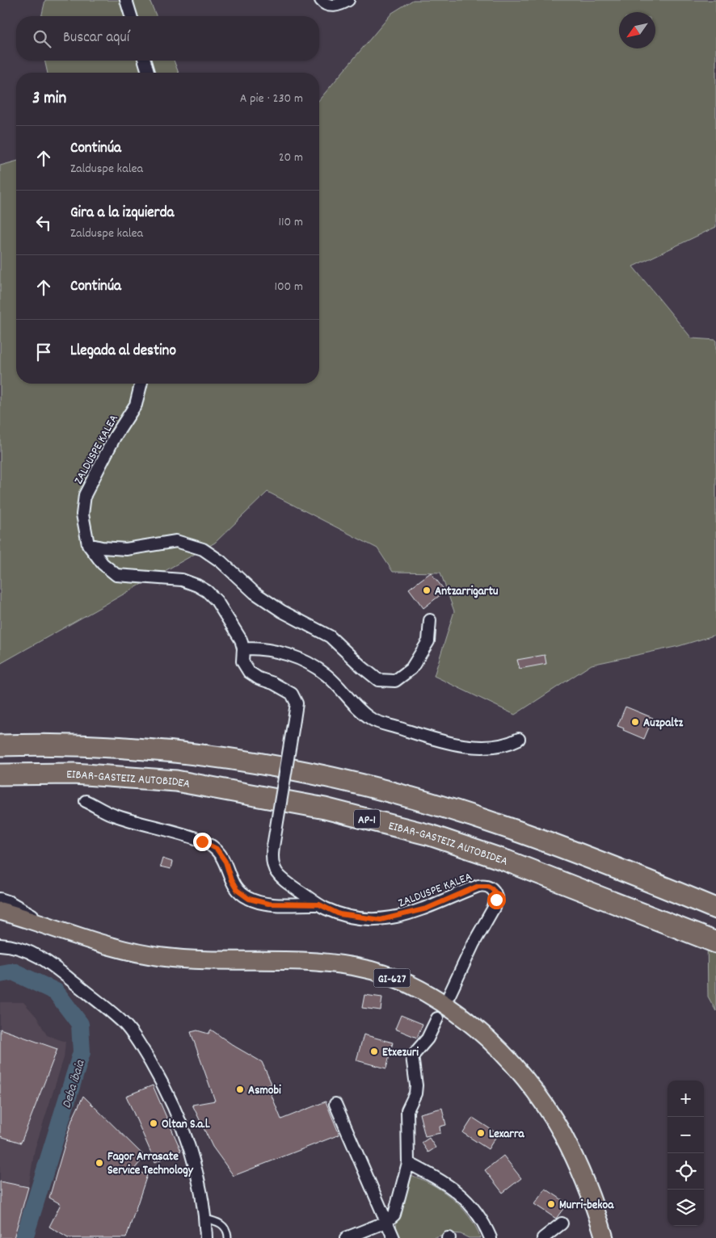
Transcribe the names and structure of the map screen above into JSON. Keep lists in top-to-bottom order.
{
  "streets": {
    "highway": ["EIBAR-GASTEIZ AUTOBIDEA", "AP-1"],
    "main road": ["GI-627"],
    "street": ["ZALDUSPE KALEA"]
  },
  "water": ["Deba ibaia"],
  "places": [
    "Antzarrigartu",
    "Auzpaltz",
    "Etxezuri",
    "Asmobi",
    "Oltan S.a.l.",
    "Lexarra",
    "Fagor Arrasate Service Technology",
    "Murri-bekoa"
  ],
  "north": "bottom left",
  "page": {
    "search": "Buscar aquí",
    "heading": ["3 min", "A pie · 230 m"],
    "list": [
      ["Continúa", "Zalduspe kalea", "20 m"],
      ["Gira a la izquierda", "Zalduspe kalea", "110 m"],
      ["Continúa", "100 m"],
      "Llegada al destino"
    ],
    "map_buttons": ["+", "−"]
  }
}
